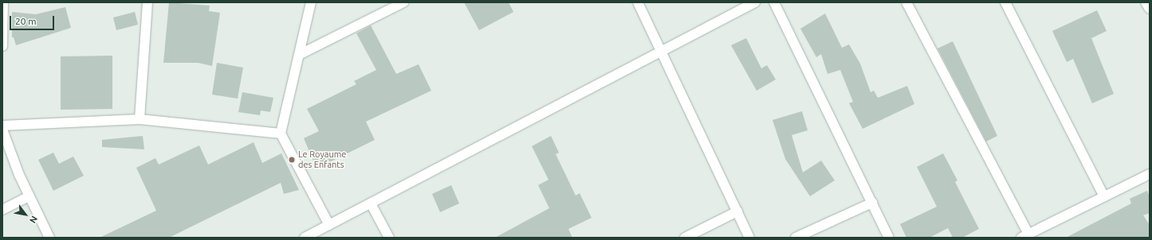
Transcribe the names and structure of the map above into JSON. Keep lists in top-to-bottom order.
{
  "places": ["Le Royaume des Enfants"],
  "scale_bar": "20 m",
  "north": "bottom right"
}
